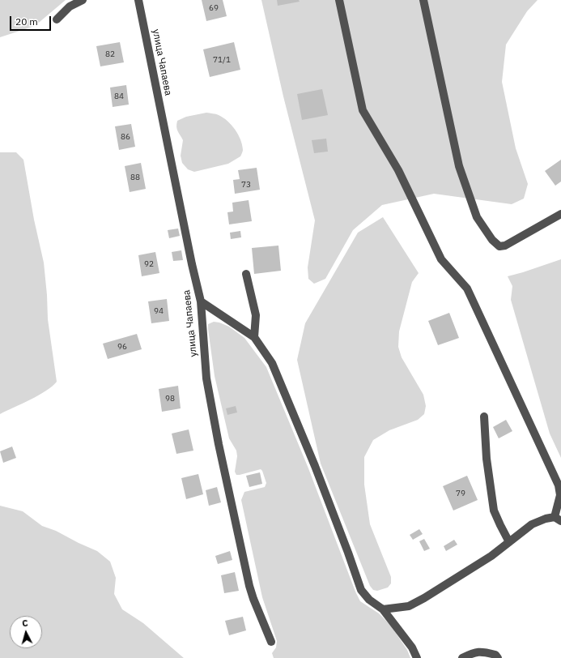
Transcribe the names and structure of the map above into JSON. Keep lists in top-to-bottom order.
{
  "streets": {
    "street": ["улица Чапаева"]
  },
  "house_numbers": [
    "69",
    "82",
    "71/1",
    "84",
    "86",
    "88",
    "73",
    "92",
    "94",
    "96",
    "98",
    "79"
  ],
  "scale_bar": "20 m",
  "north": "top"
}
